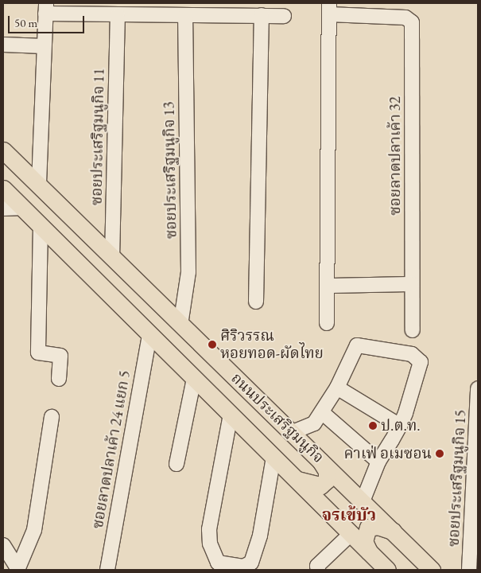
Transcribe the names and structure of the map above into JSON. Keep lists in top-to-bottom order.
{
  "streets": {
    "main road": ["ถนนประเสริฐมนูกิจ"],
    "street": [
      "ซอยประเสริฐมนูกิจ 11",
      "ซอยลาดปลาเค้า 32",
      "ซอยประเสริฐมนูกิจ 13",
      "ซอยลาดปลาเค้า 24 แยก 5",
      "ซอยประเสริฐมนูกิจ 15"
    ]
  },
  "crossings": [
    ["ซอยประเสริฐมนูกิจ 11", "ถนนประเสริฐมนูกิจ"],
    ["ซอยประเสริฐมนูกิจ 13", "ถนนประเสริฐมนูกิจ"],
    ["ถนนประเสริฐมนูกิจ", "ซอยลาดปลาเค้า 24 แยก 5"]
  ],
  "districts": ["จรเข้บัว"],
  "places": ["ศิริวรรณ หอยทอด-ผัดไทย", "ป.ต.ท.", "คาเฟ่ อเมซอน"],
  "scale_bar": "50 m"
}
